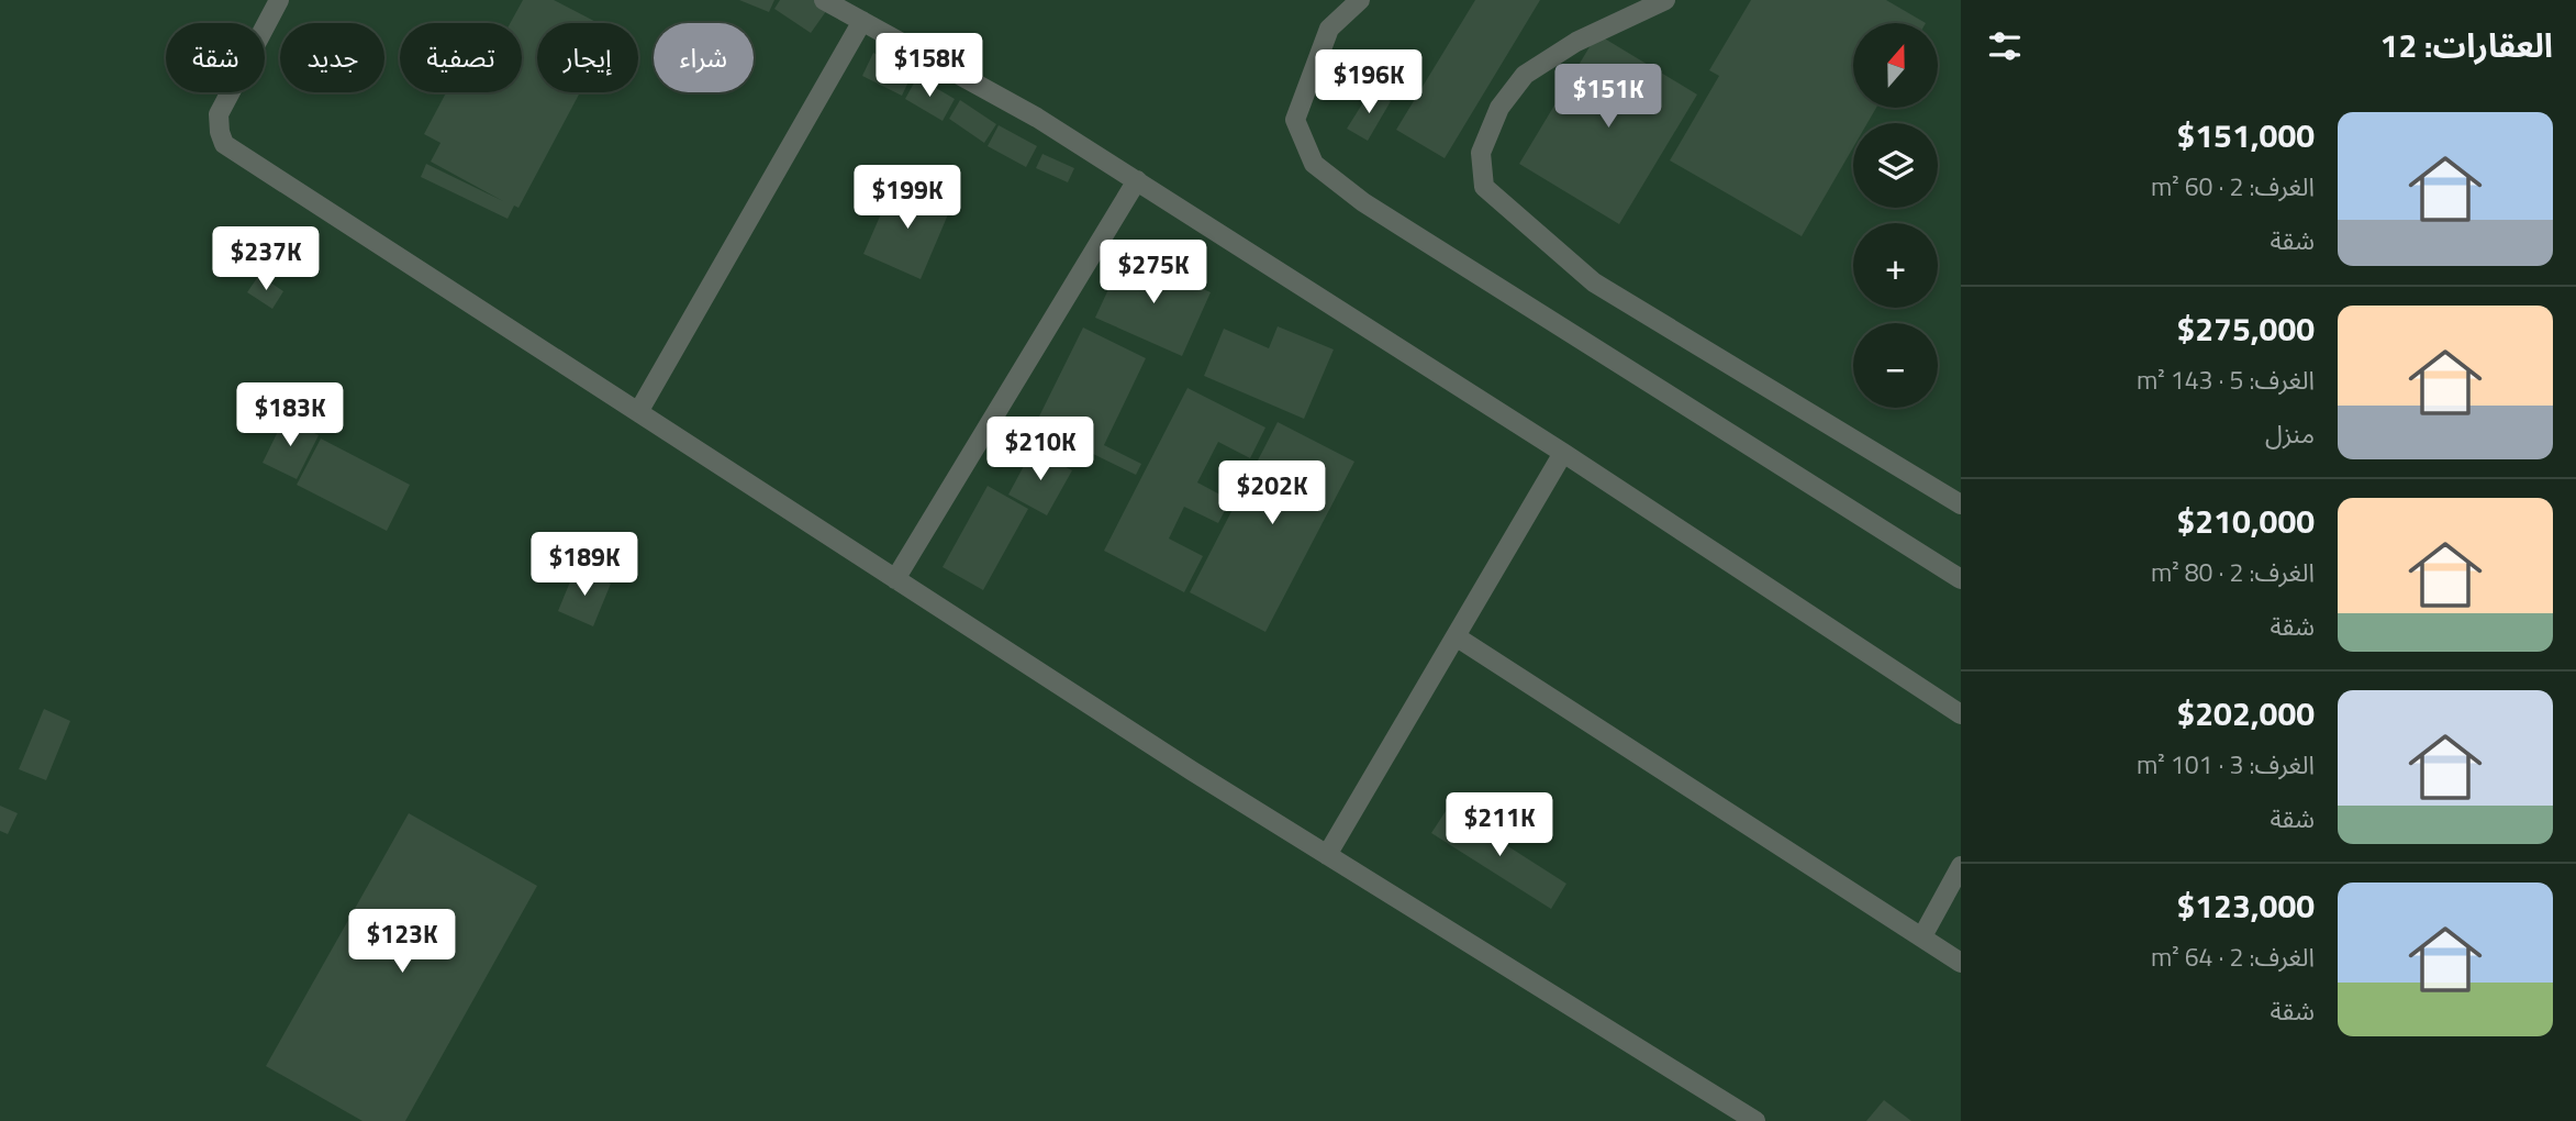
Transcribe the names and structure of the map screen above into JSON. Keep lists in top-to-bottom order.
{
  "north": "top",
  "page": {
    "heading": "العقارات: 12",
    "map_buttons": ["+", "−"],
    "chip": [
      "شراء",
      "إيجار",
      "تصفية",
      "جديد",
      "شقة"
    ],
    "price": [
      "$158K",
      "$196K",
      "$151K",
      "$199K",
      "$237K",
      "$275K",
      "$183K",
      "$210K",
      "$202K",
      "$189K",
      "$211K",
      "$123K"
    ],
    "list": [
      {
        "name": "$151,000",
        "note": "الغرف: 2 · 60 m² · شقة"
      },
      {
        "name": "$275,000",
        "note": "الغرف: 5 · 143 m² · منزل"
      },
      {
        "name": "$210,000",
        "note": "الغرف: 2 · 80 m² · شقة"
      },
      {
        "name": "$202,000",
        "note": "الغرف: 3 · 101 m² · شقة"
      },
      {
        "name": "$123,000",
        "note": "الغرف: 2 · 64 m² · شقة"
      }
    ]
  }
}
